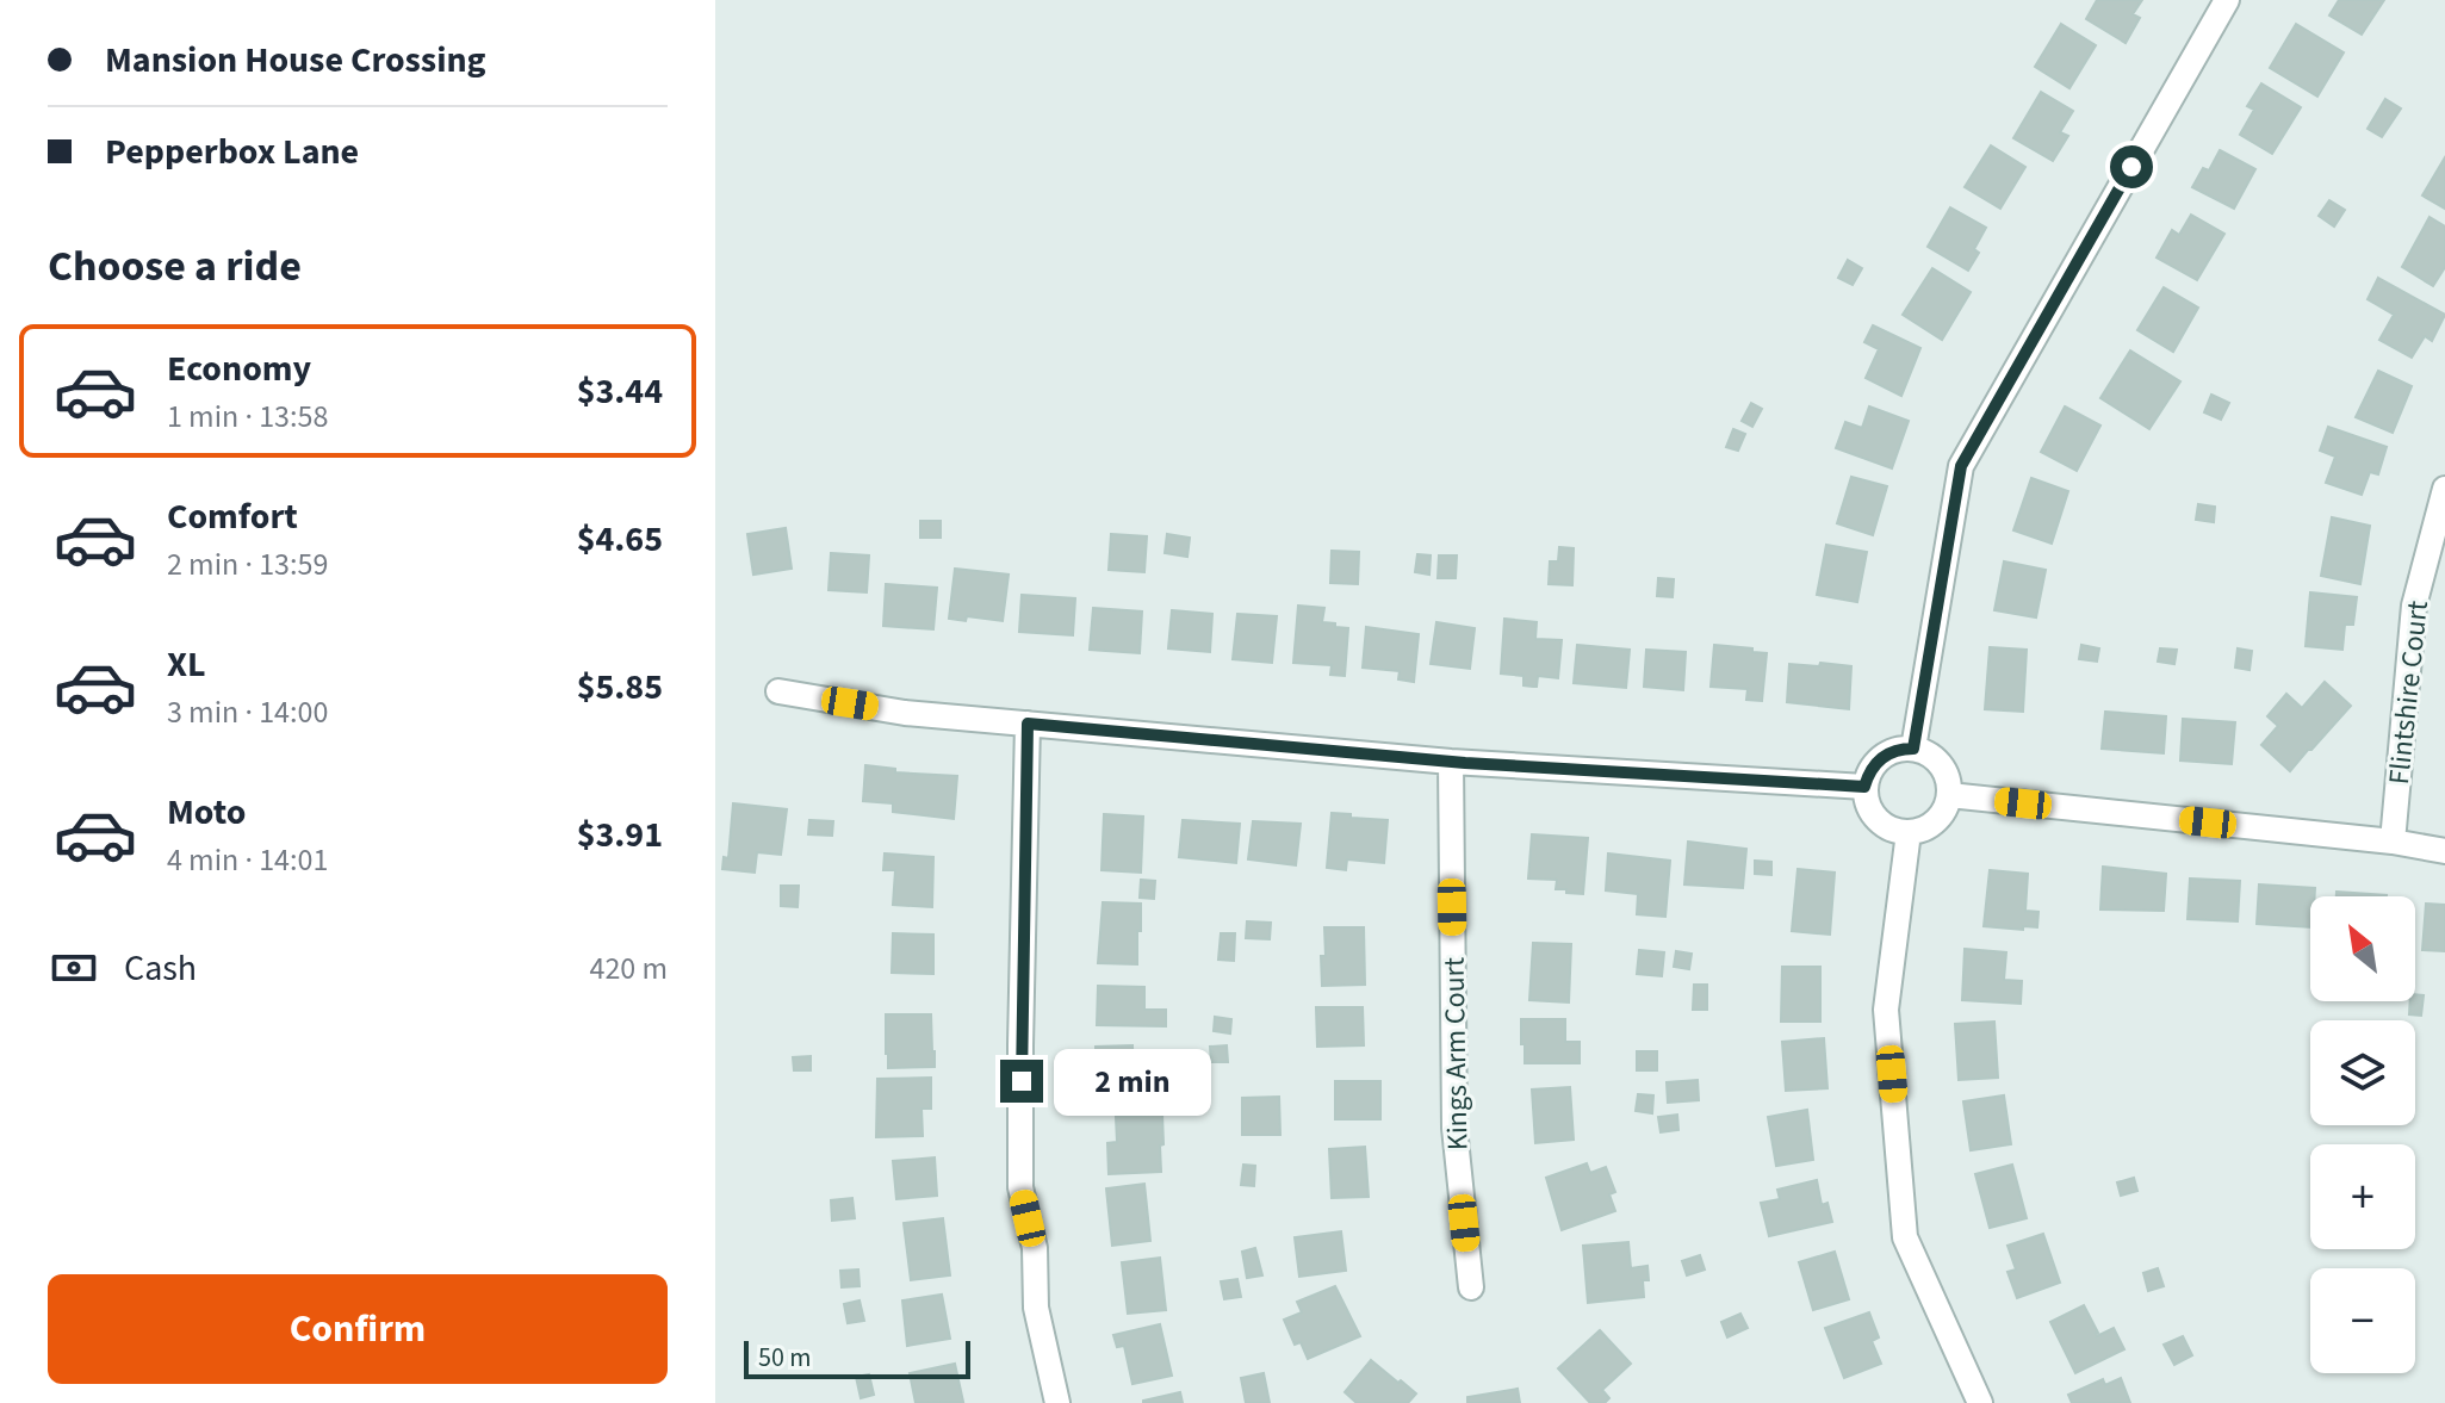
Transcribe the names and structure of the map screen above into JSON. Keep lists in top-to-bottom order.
{
  "streets": {
    "street": ["Flintshire Court", "Kings Arm Court"]
  },
  "scale_bar": "50 m",
  "north": "top left",
  "page": {
    "banner": ["Mansion House Crossing", "Pepperbox Lane"],
    "heading": "Choose a ride",
    "list": [
      {
        "name": "Economy",
        "note": "1 min · 13:58",
        "value": "$3.44"
      },
      {
        "name": "Comfort",
        "note": "2 min · 13:59",
        "value": "$4.65"
      },
      {
        "name": "XL",
        "note": "3 min · 14:00",
        "value": "$5.85"
      },
      {
        "name": "Moto",
        "note": "4 min · 14:01",
        "value": "$3.91"
      }
    ],
    "map_buttons": ["+", "−"],
    "pay": ["Cash", "420 m"],
    "bubble": "2 min",
    "buttons": "Confirm",
    "scale": "50 m"
  }
}
